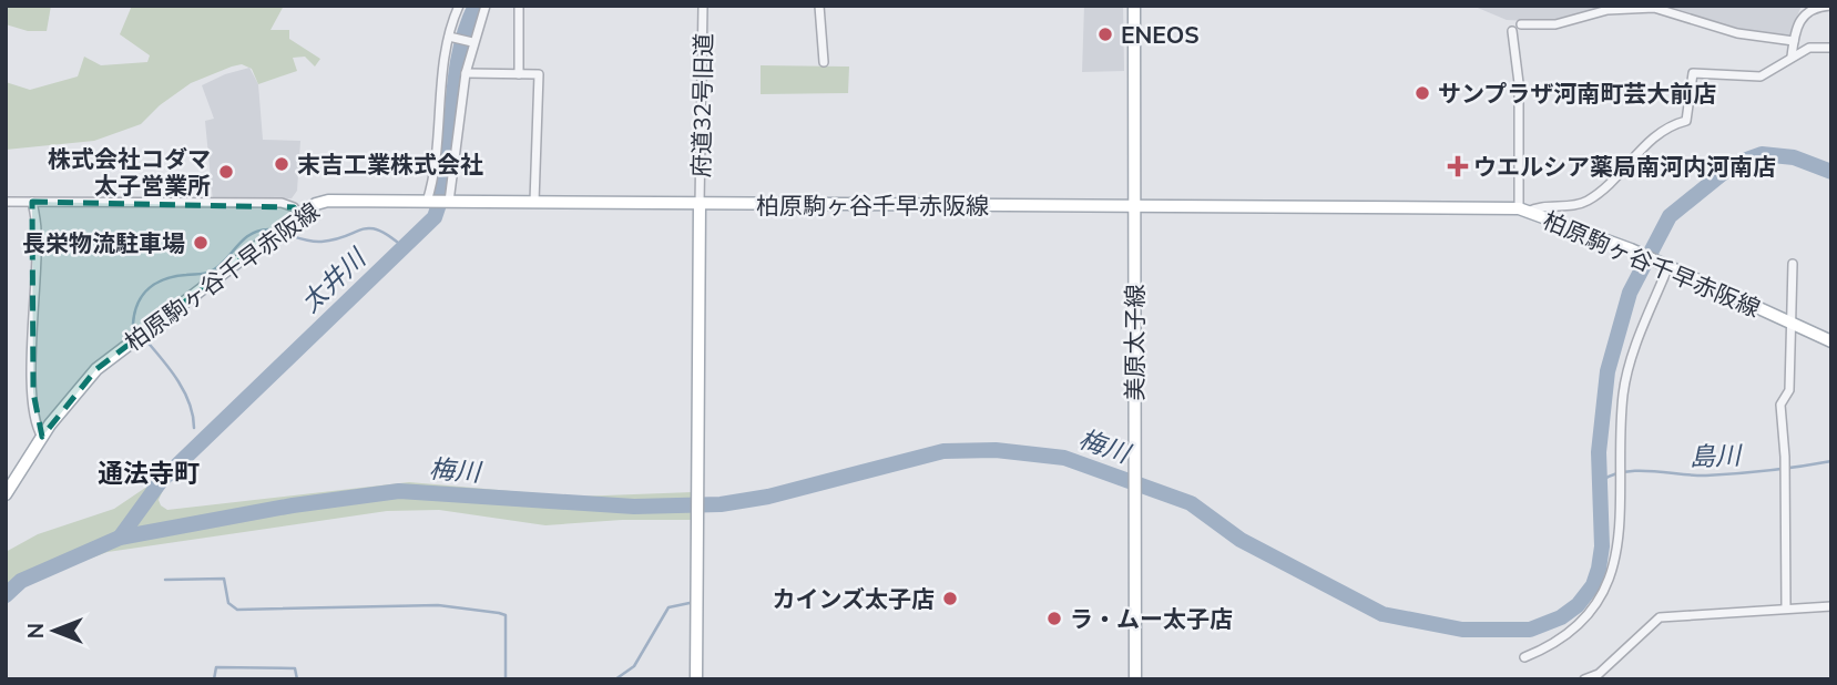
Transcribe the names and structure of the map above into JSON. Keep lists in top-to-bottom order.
{
  "streets": {
    "main road": ["柏原駒ヶ谷千早赤阪線", "美原太子線"],
    "street": ["府道32号旧道"]
  },
  "crossings": [
    ["府道32号旧道", "柏原駒ヶ谷千早赤阪線"],
    ["柏原駒ヶ谷千早赤阪線", "美原太子線"]
  ],
  "districts": ["通法寺町"],
  "water": ["太井川", "梅川", "島川"],
  "places": {
    "other": [
      "ENEOS",
      "サンプラザ河南町芸大前店",
      "末吉工業株式会社",
      "株式会社コダマ 太子営業所",
      "長栄物流駐車場",
      "カインズ太子店",
      "ラ・ムー太子店"
    ],
    "health": ["ウエルシア薬局南河内河南店"]
  },
  "north": "left"
}
